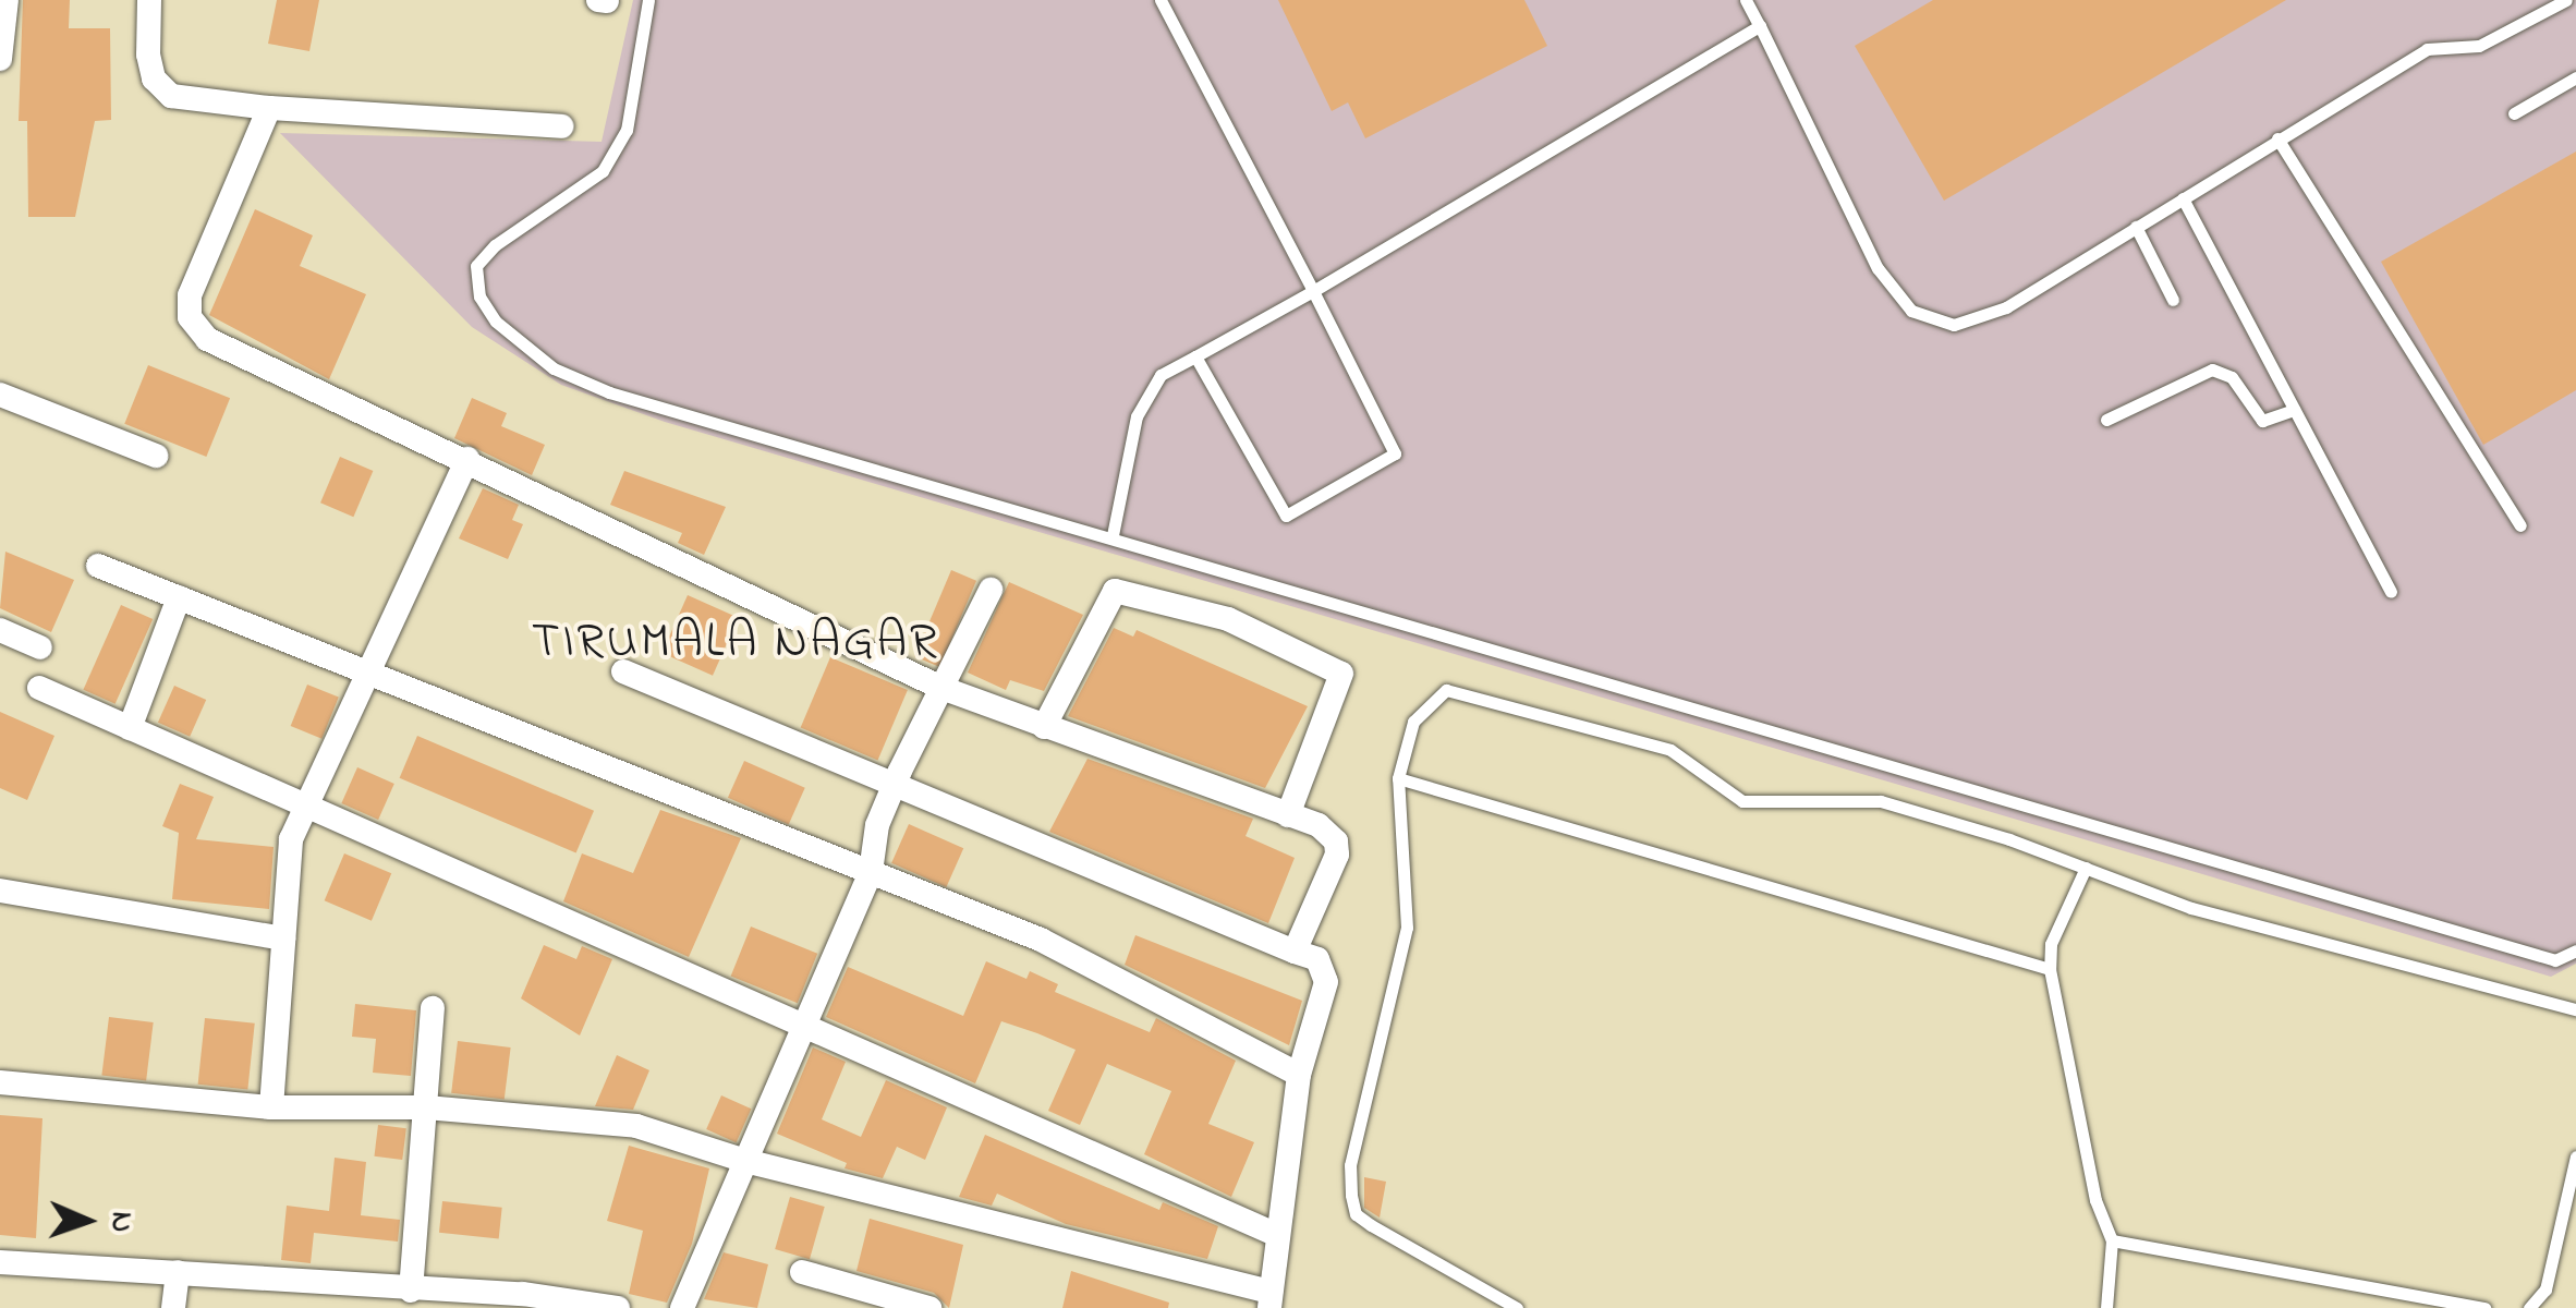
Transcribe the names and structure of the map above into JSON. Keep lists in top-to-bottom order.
{
  "districts": ["TIRUMALA NAGAR"],
  "north": "right"
}
